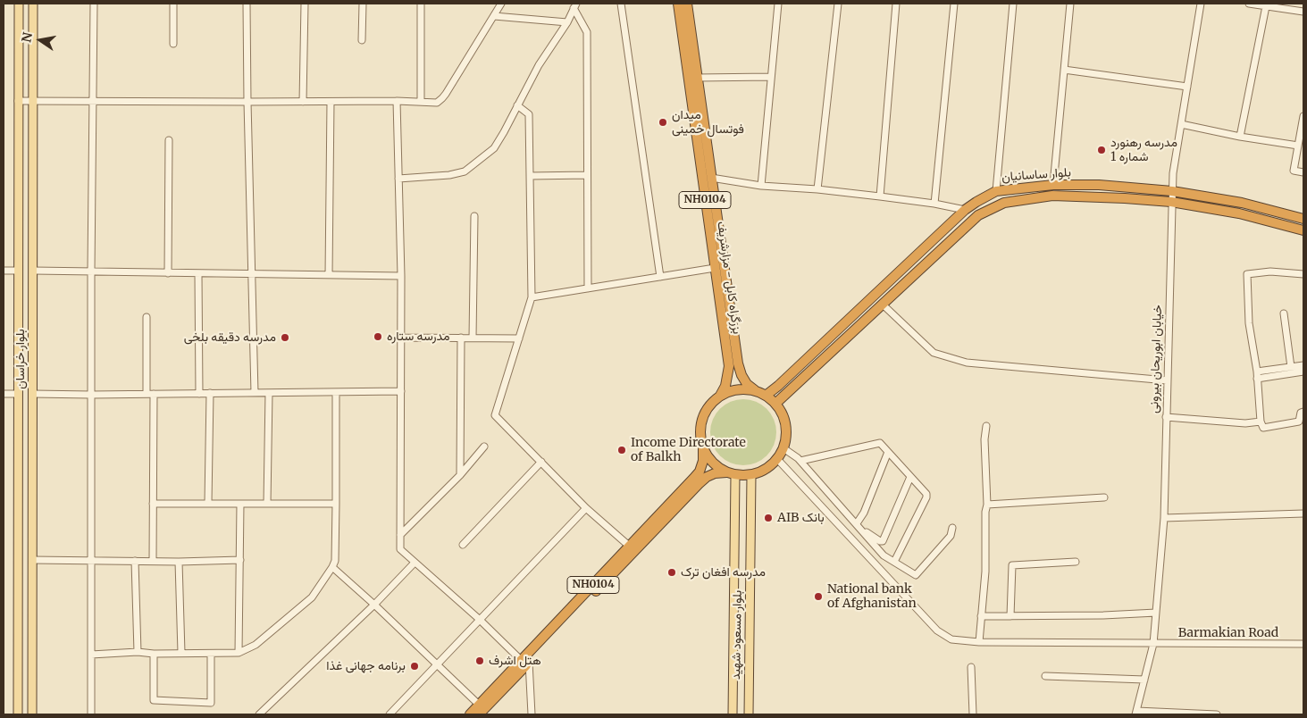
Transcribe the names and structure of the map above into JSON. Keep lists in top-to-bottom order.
{
  "streets": {
    "highway": ["بلوار ساسانیان", "NH0104", "بزرگراه کابل - مزارشریف"],
    "main road": ["بلوار خراسان", "بلوار مسعود شهید"],
    "street": ["خیابان ابوریحان بیرونی", "Barmakian Road"]
  },
  "crossings": [
    ["بلوار ساسانیان", "NH0104"],
    ["بلوار ساسانیان", "بزرگراه کابل - مزارشریف"],
    ["بلوار ساسانیان", "خیابان ابوریحان بیرونی"],
    ["بلوار ساسانیان", "Barmakian Road"],
    ["بلوار ساسانیان", "بلوار مسعود شهید"],
    ["NH0104", "بزرگراه کابل - مزارشریف"],
    ["NH0104", "Barmakian Road"],
    ["NH0104", "بلوار مسعود شهید"],
    ["بزرگراه کابل - مزارشریف", "Barmakian Road"],
    ["بزرگراه کابل - مزارشریف", "بلوار مسعود شهید"],
    ["خیابان ابوریحان بیرونی", "Barmakian Road"],
    ["Barmakian Road", "بلوار مسعود شهید"]
  ],
  "places": [
    "میدان فوتسال خمینی",
    "مدرسه رهنورد شماره 1",
    "مدرسه ستاره",
    "مدرسه دقيقه بلخى",
    "Income Directorate of Balkh",
    "AIB بانک",
    "مدرسه افغان ترک",
    "National bank of Afghanistan",
    "هتل اشرف",
    "برنامه جهانی غذا"
  ],
  "north": "left"
}
